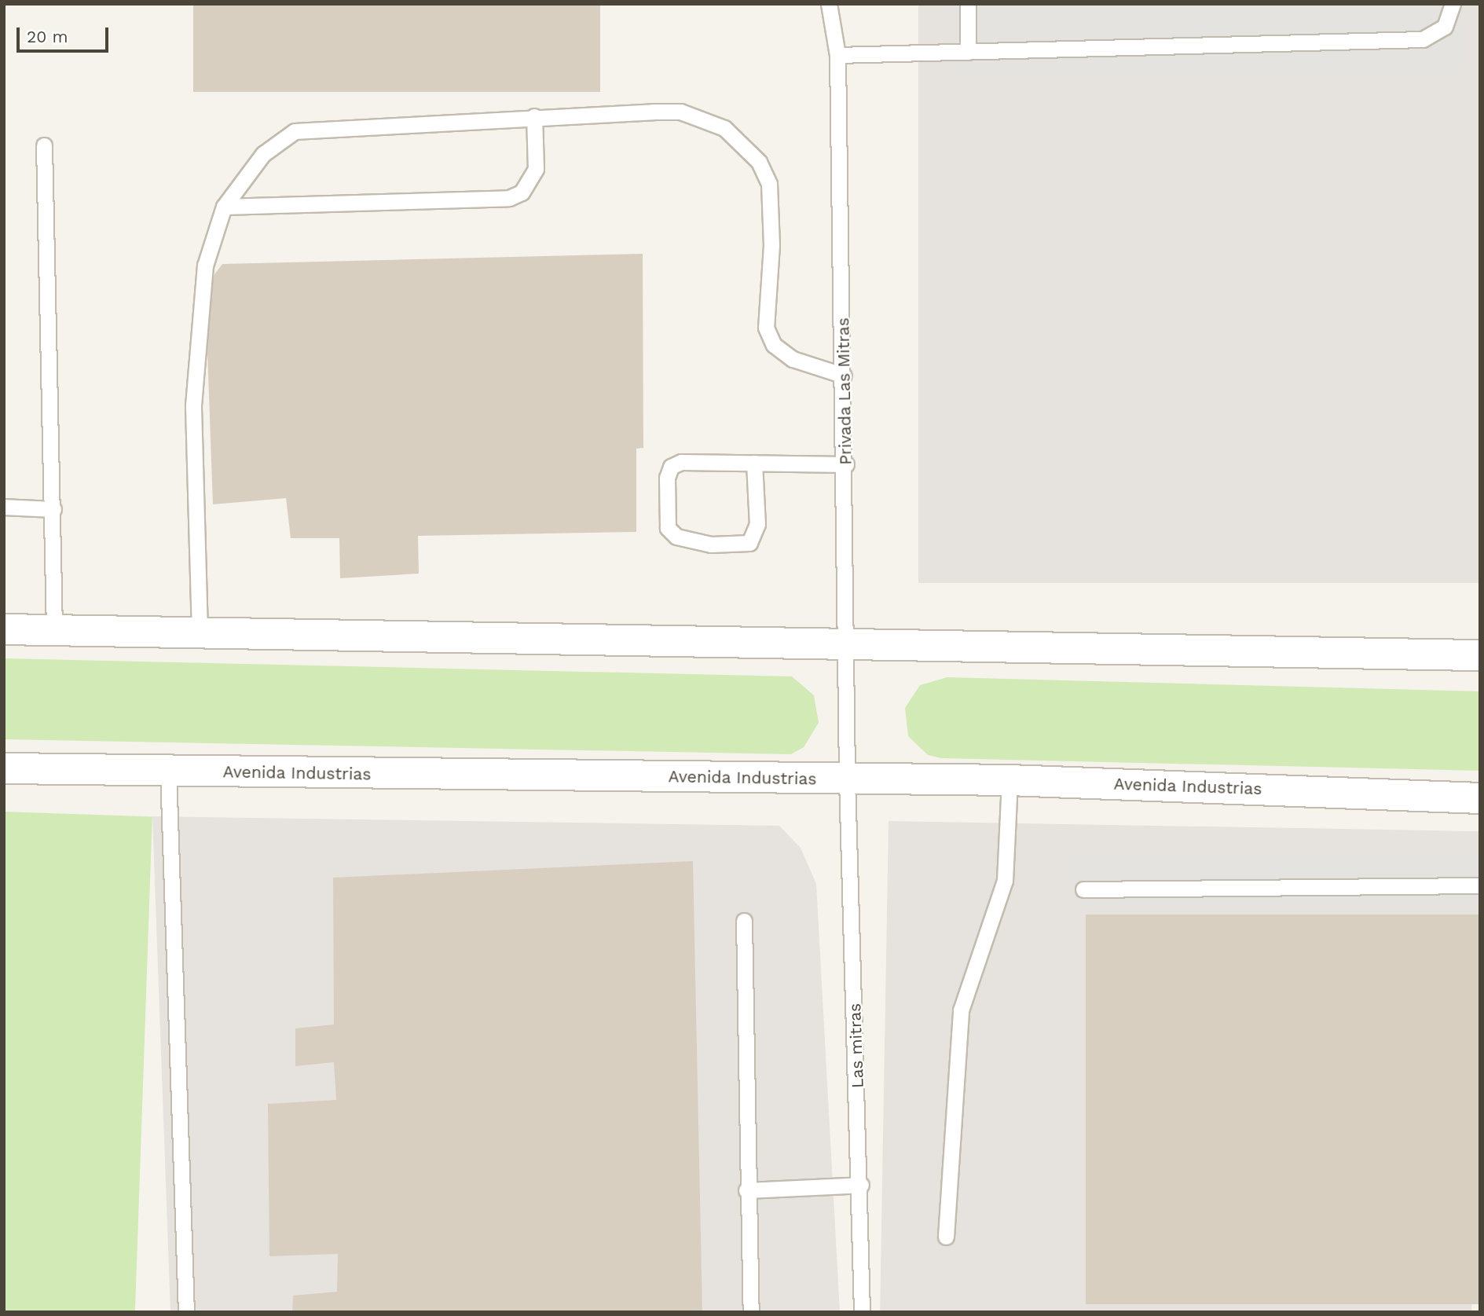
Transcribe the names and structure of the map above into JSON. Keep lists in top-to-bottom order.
{
  "streets": {
    "street": ["Avenida Industrias"],
    "lane": ["Privada Las Mitras", "Las mitras"]
  },
  "crossings": [
    ["Privada Las Mitras", "Avenida Industrias"],
    ["Privada Las Mitras", "Las mitras"],
    ["Avenida Industrias", "Las mitras"]
  ],
  "scale_bar": "20 m"
}
